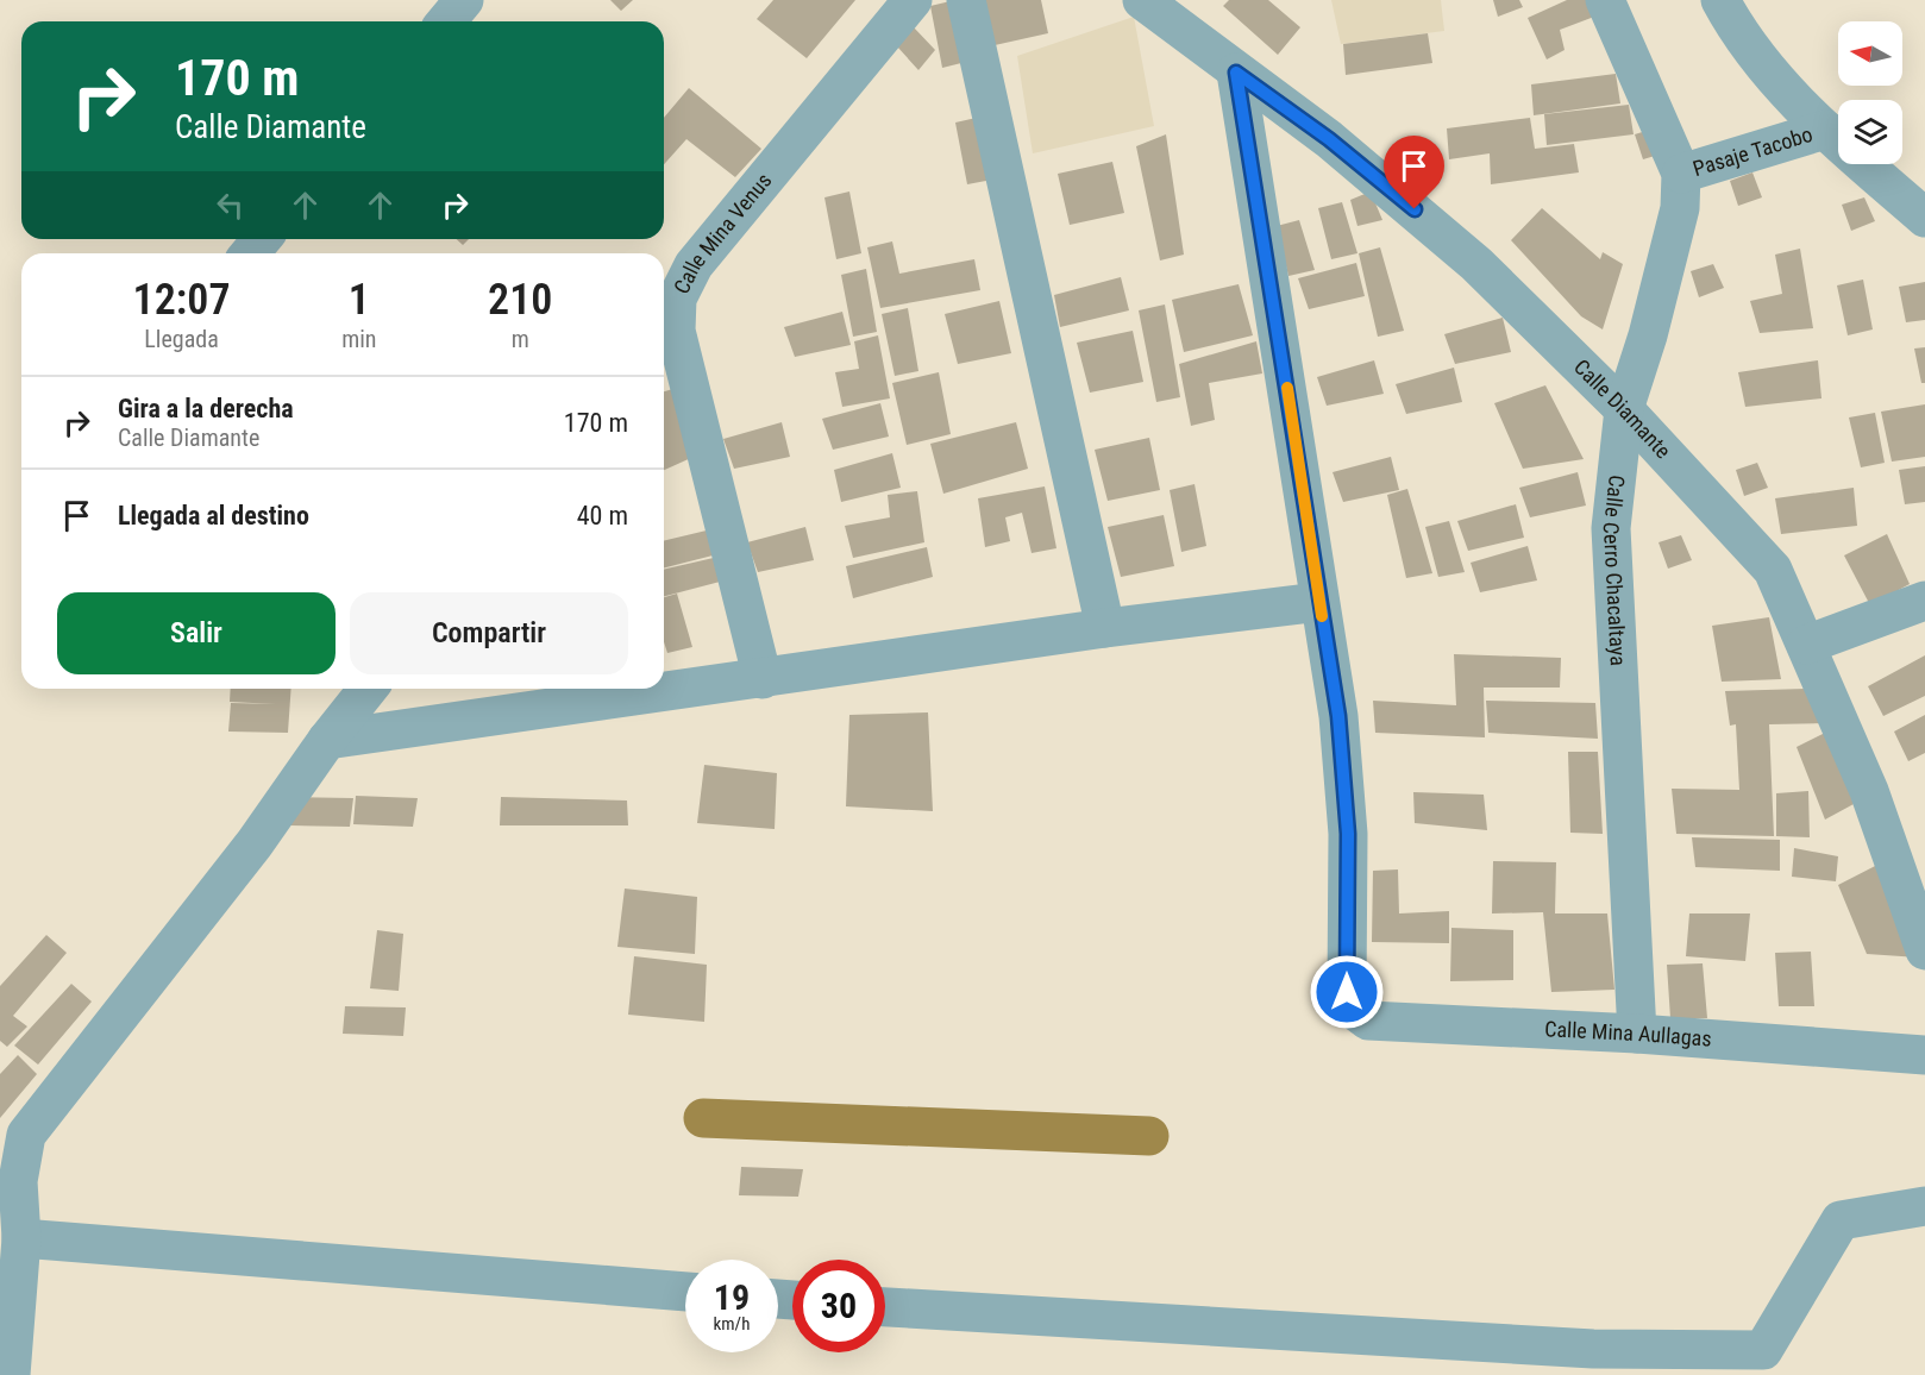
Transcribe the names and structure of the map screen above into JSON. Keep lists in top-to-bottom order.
{
  "streets": {
    "street": [
      "Pasaje Tacobo",
      "Calle Mina Venus",
      "Calle Diamante",
      "Calle Cerro Chacaltaya",
      "Calle Mina Aullagas"
    ]
  },
  "crossings": [
    ["Pasaje Tacobo", "Calle Cerro Chacaltaya"],
    ["Calle Diamante", "Calle Cerro Chacaltaya"],
    ["Calle Cerro Chacaltaya", "Calle Mina Aullagas"]
  ],
  "north": "left",
  "page": {
    "turn": ["170 m", "Calle Diamante"],
    "eta": [
      "12:07",
      "Llegada",
      "1",
      "min",
      "210",
      "m"
    ],
    "list": [
      {
        "name": "Gira a la derecha",
        "note": "Calle Diamante",
        "value": "170 m"
      },
      {
        "name": "Llegada al destino",
        "value": "40 m"
      }
    ],
    "buttons": ["Salir", "Compartir"],
    "speed": "19 km/h",
    "limit": "30"
  }
}
